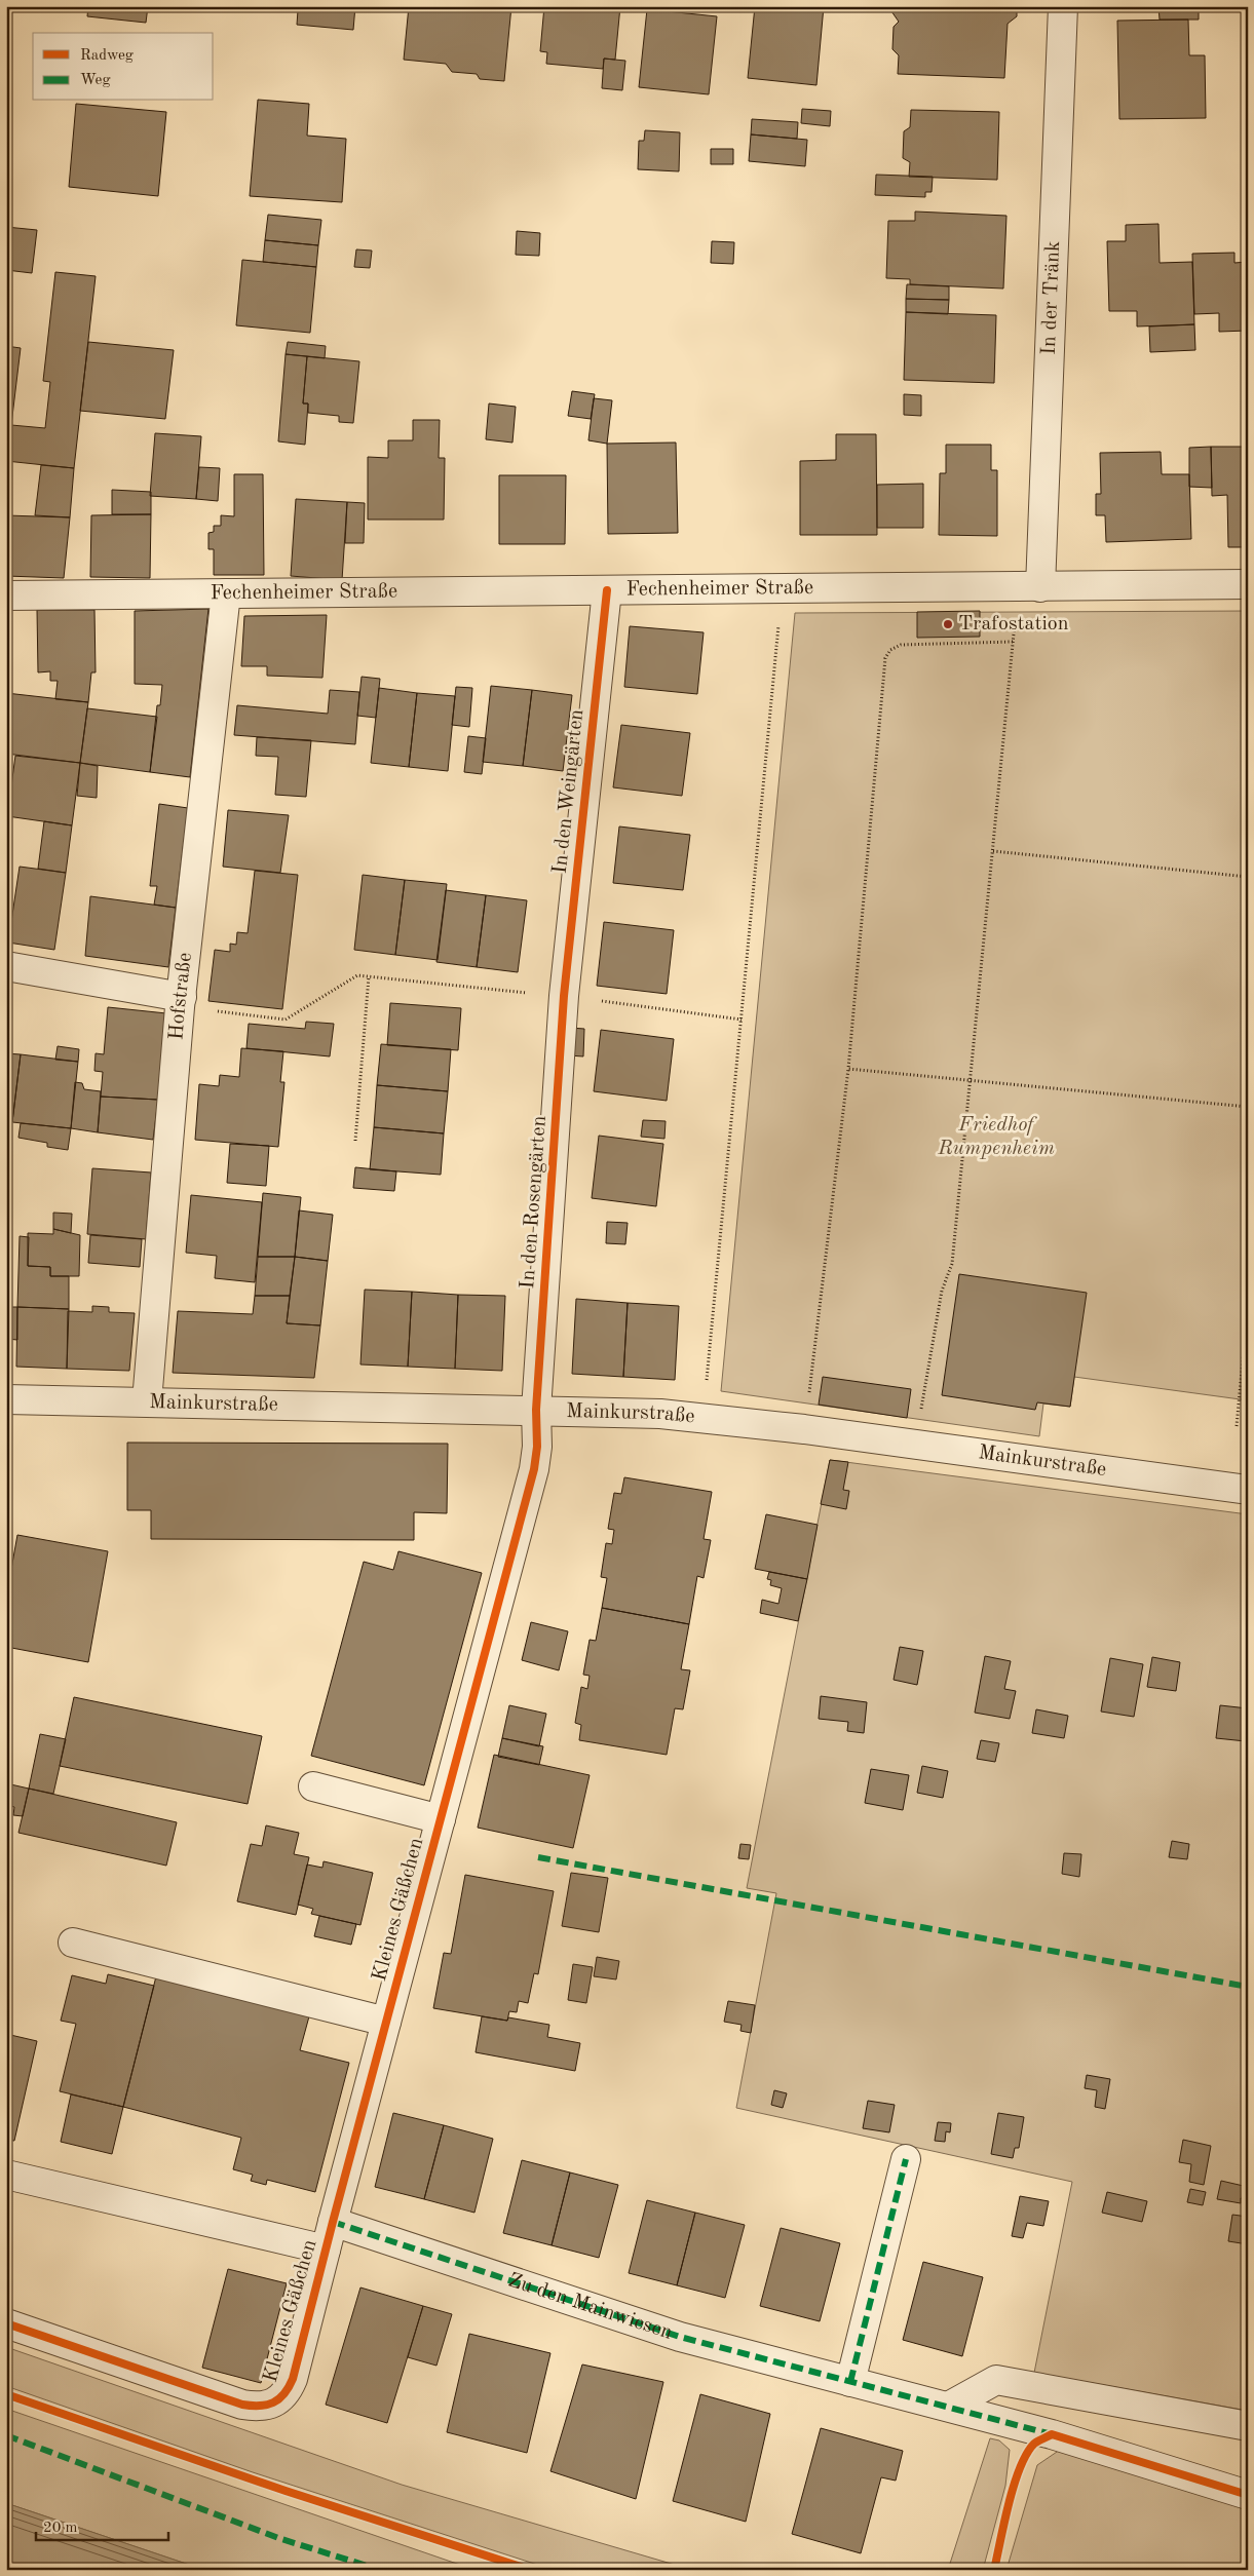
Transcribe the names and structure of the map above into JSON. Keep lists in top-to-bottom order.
{
  "streets": {
    "street": [
      "In der Tränk",
      "Fechenheimer Straße",
      "In den Weingärten",
      "Hofstraße",
      "In den Rosengärten",
      "Mainkurstraße",
      "Kleines Gäßchen",
      "Zu den Mainwiesen"
    ]
  },
  "crossings": [
    ["In der Tränk", "Fechenheimer Straße"],
    ["Fechenheimer Straße", "In den Weingärten"],
    ["Fechenheimer Straße", "Hofstraße"],
    ["In den Weingärten", "In den Rosengärten"],
    ["Hofstraße", "Mainkurstraße"],
    ["In den Rosengärten", "Mainkurstraße"],
    ["In den Rosengärten", "Kleines Gäßchen"],
    ["Mainkurstraße", "Kleines Gäßchen"],
    ["Kleines Gäßchen", "Zu den Mainwiesen"]
  ],
  "parks": ["Friedhof Rumpenheim"],
  "places": ["Trafostation"],
  "legend": ["Radweg", "Weg"],
  "scale_bar": "20 m"
}
